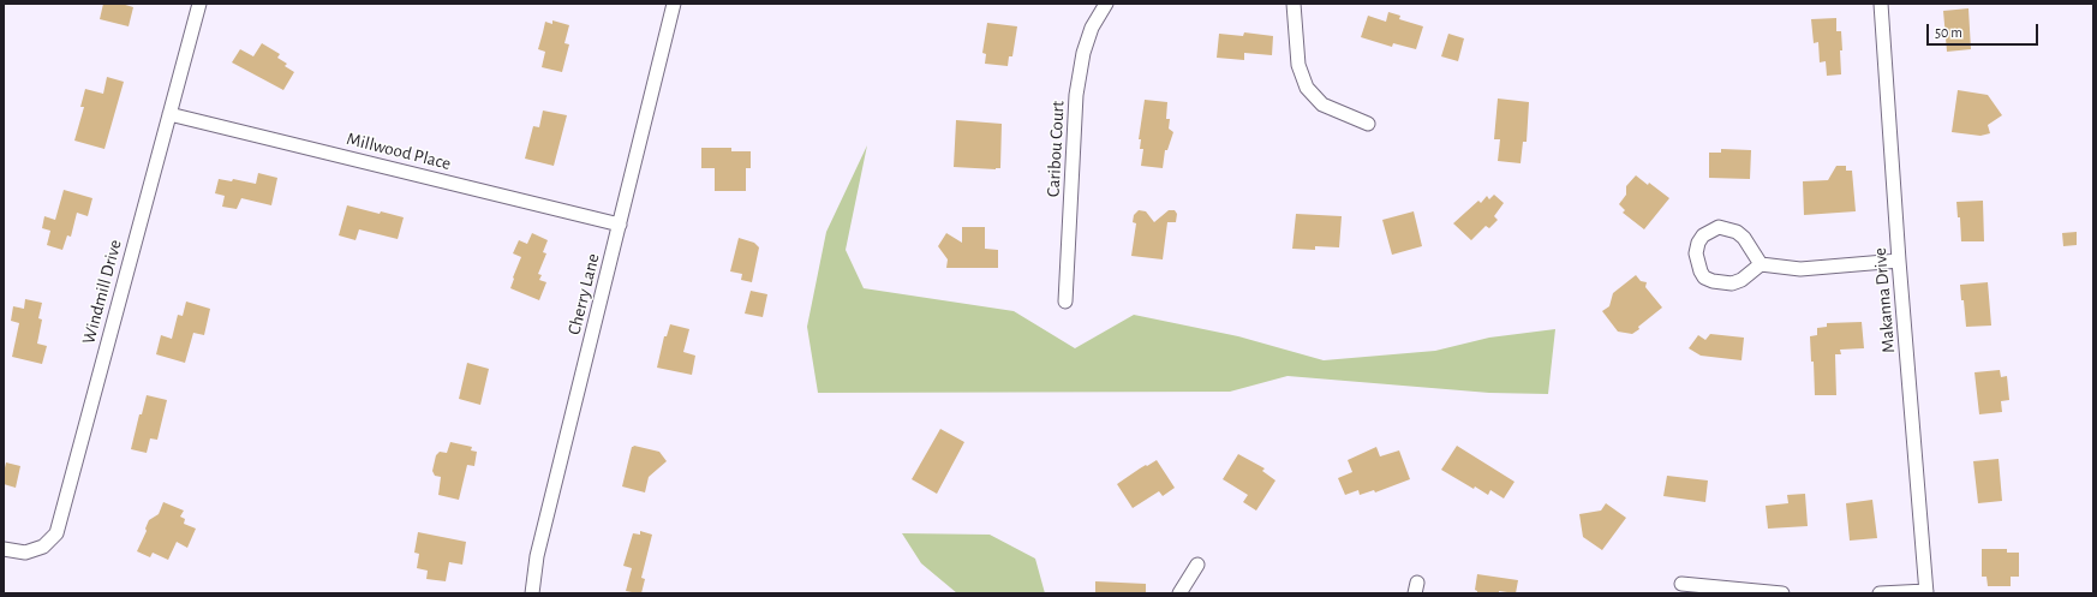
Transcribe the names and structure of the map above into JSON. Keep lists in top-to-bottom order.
{
  "streets": {
    "street": [
      "Caribou Court",
      "Millwood Place",
      "Windmill Drive",
      "Cherry Lane",
      "Makanna Drive"
    ]
  },
  "crossings": [
    ["Millwood Place", "Windmill Drive"],
    ["Millwood Place", "Cherry Lane"]
  ],
  "scale_bar": "50 m"
}
